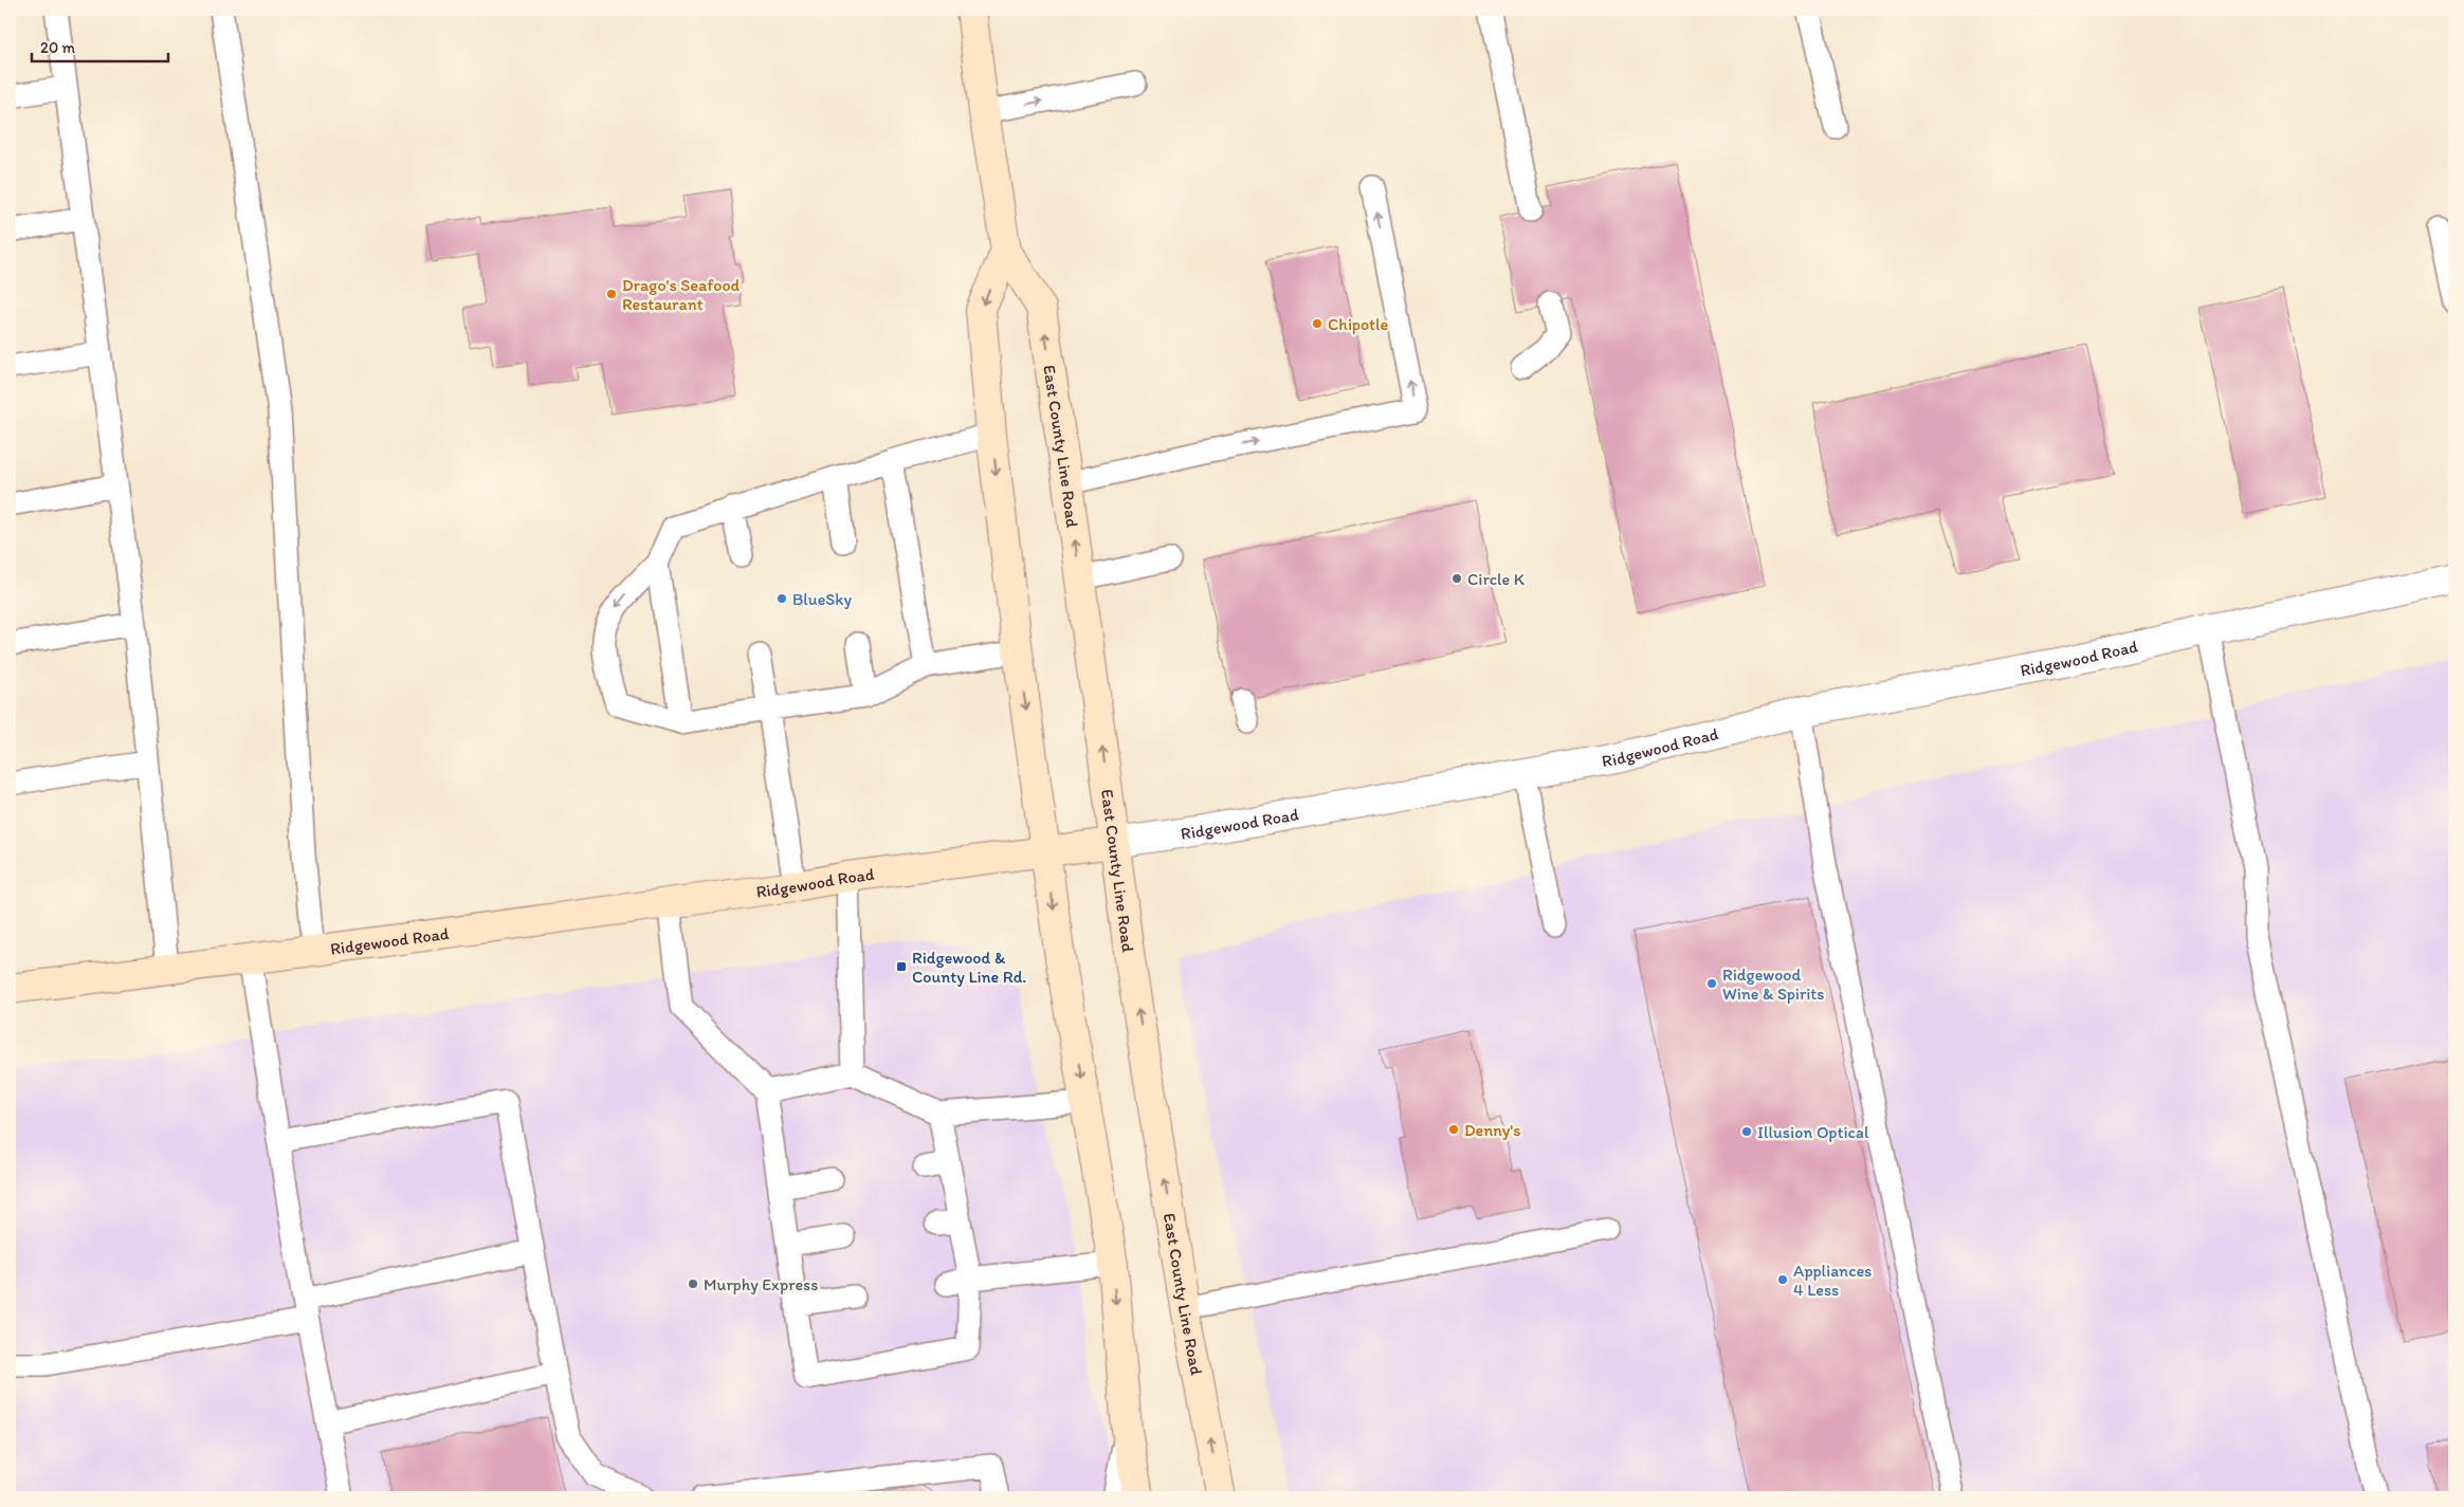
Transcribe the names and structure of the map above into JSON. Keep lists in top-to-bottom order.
{
  "streets": {
    "main road": ["East County Line Road", "Ridgewood Road"]
  },
  "crossings": [
    ["East County Line Road", "Ridgewood Road"]
  ],
  "places": {
    "other": [
      "Drago's Seafood Restaurant",
      "Chipotle",
      "Circle K",
      "BlueSky",
      "Ridgewood Wine & Spirits",
      "Denny's",
      "Illusion Optical",
      "Appliances 4 Less",
      "Murphy Express"
    ],
    "transit": ["Ridgewood & County Line Rd."]
  },
  "scale_bar": "20 m"
}
